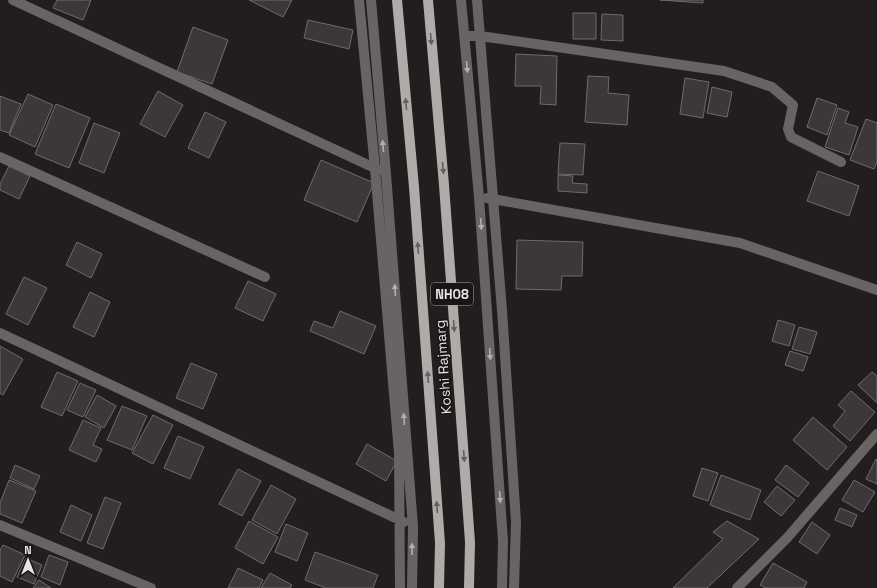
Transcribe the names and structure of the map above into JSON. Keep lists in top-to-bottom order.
{
  "streets": {
    "main road": ["NH08", "Koshi Rajmarg"]
  },
  "north": "top"
}
